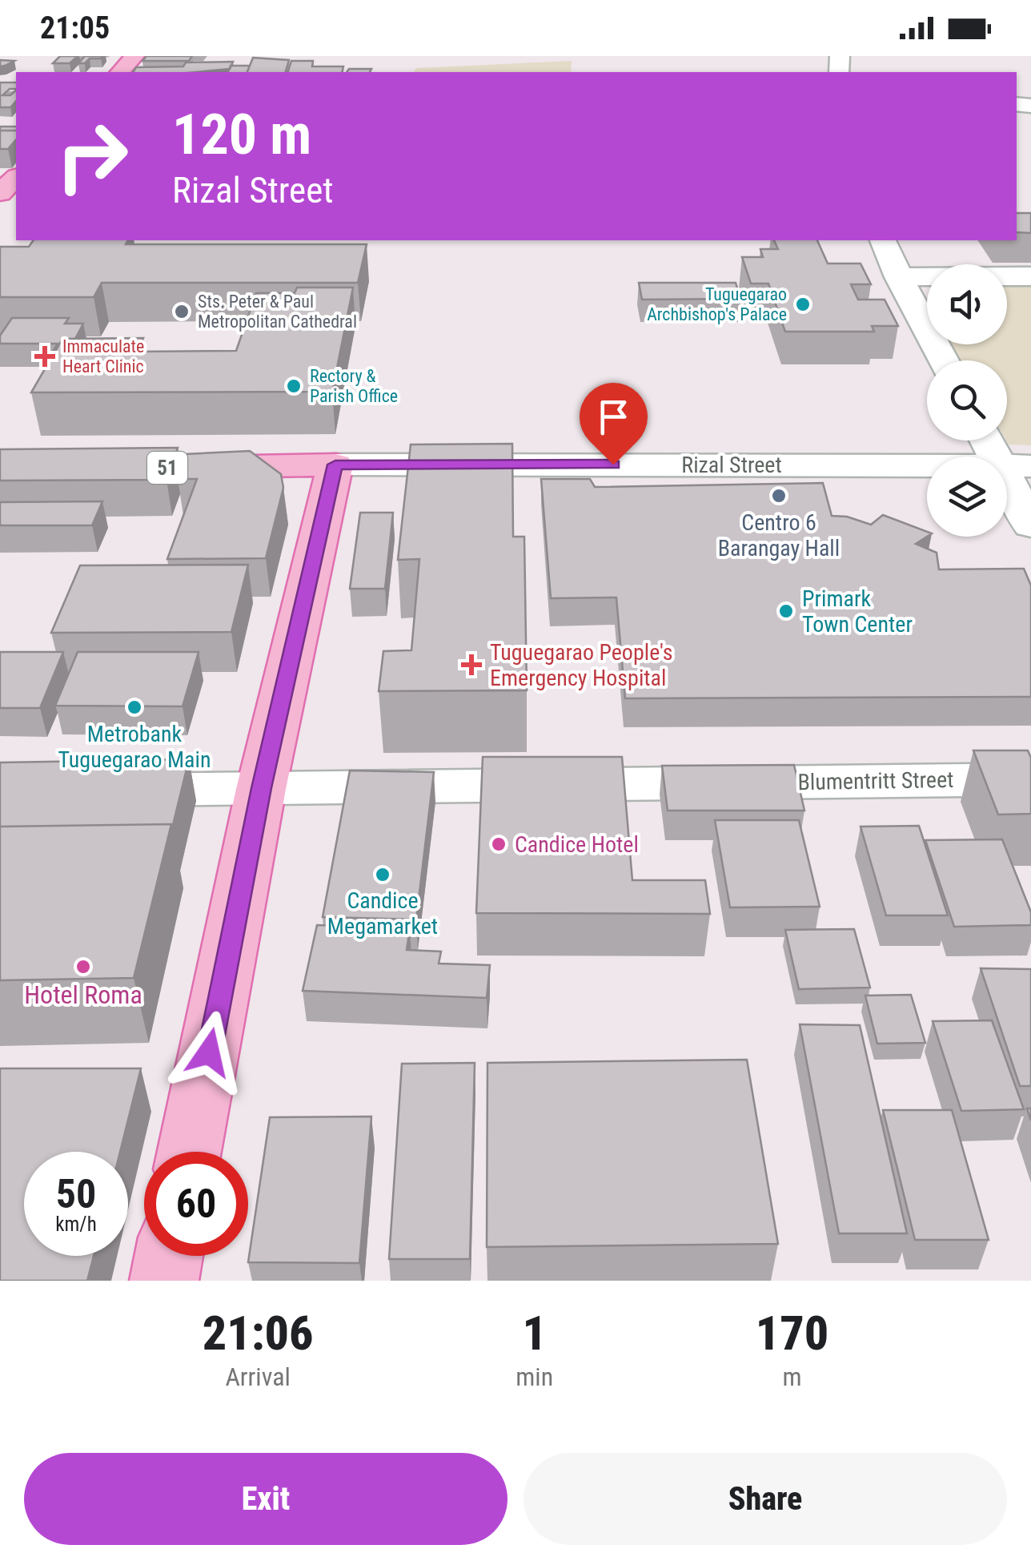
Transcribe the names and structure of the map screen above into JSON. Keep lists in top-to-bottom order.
{
  "streets": {
    "main road": ["Rizal Street", "51"],
    "street": ["Blumentritt Street"]
  },
  "places": {
    "other": [
      "Tuguegarao Archbishop's Palace",
      "Sts. Peter & Paul Metropolitan Cathedral",
      "Rectory & Parish Office",
      "Centro 6 Barangay Hall",
      "Primark Town Center",
      "Metrobank Tuguegarao Main",
      "Candice Hotel",
      "Candice Megamarket",
      "Hotel Roma"
    ],
    "health": ["Immaculate Heart Clinic", "Tuguegarao People's Emergency Hospital"]
  },
  "page": {
    "status": "21:05",
    "turn": ["120 m", "Rizal Street"],
    "speed": "50 km/h",
    "limit": "60",
    "eta": [
      "21:06",
      "Arrival",
      "1",
      "min",
      "170",
      "m"
    ],
    "buttons": ["Exit", "Share"]
  }
}
